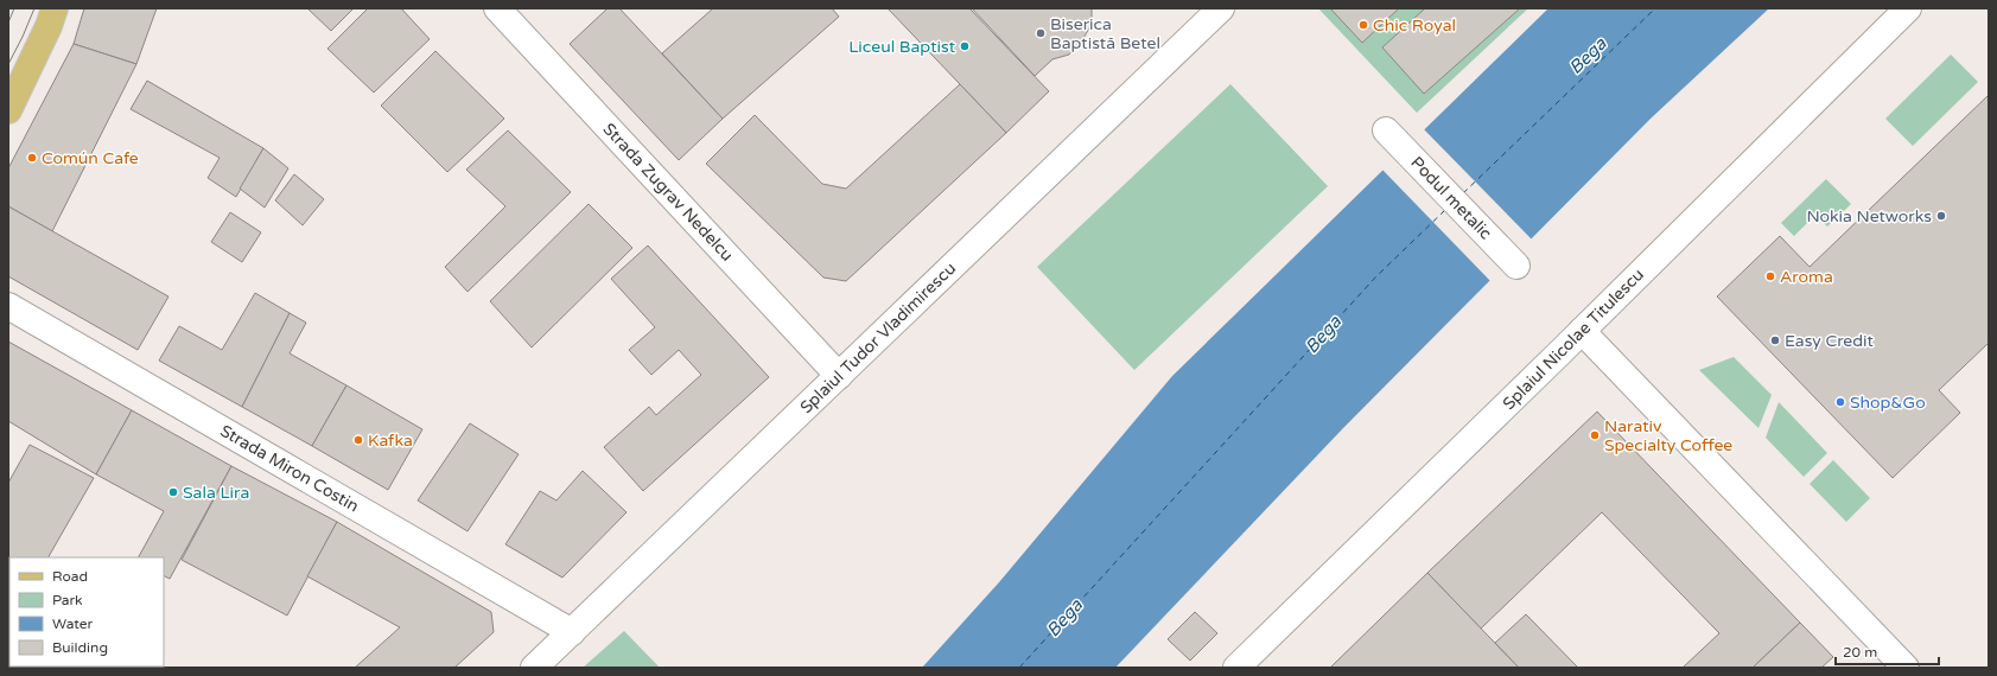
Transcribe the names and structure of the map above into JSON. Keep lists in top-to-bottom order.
{
  "streets": {
    "street": [
      "Strada Zugrav Nedelcu",
      "Podul metalic",
      "Splaiul Tudor Vladimirescu",
      "Splaiul Nicolae Titulescu",
      "Strada Miron Costin"
    ]
  },
  "crossings": [
    ["Strada Zugrav Nedelcu", "Splaiul Tudor Vladimirescu"],
    ["Splaiul Tudor Vladimirescu", "Strada Miron Costin"]
  ],
  "water": ["Bega"],
  "places": [
    "Chic Royal",
    "Biserica Baptistă Betel",
    "Liceul Baptist",
    "Común Cafe",
    "Nokia Networks",
    "Aroma",
    "Easy Credit",
    "Shop&Go",
    "Narativ Specialty Coffee",
    "Kafka",
    "Sala Lira"
  ],
  "legend": [
    "Road",
    "Park",
    "Water",
    "Building"
  ],
  "scale_bar": "20 m"
}
